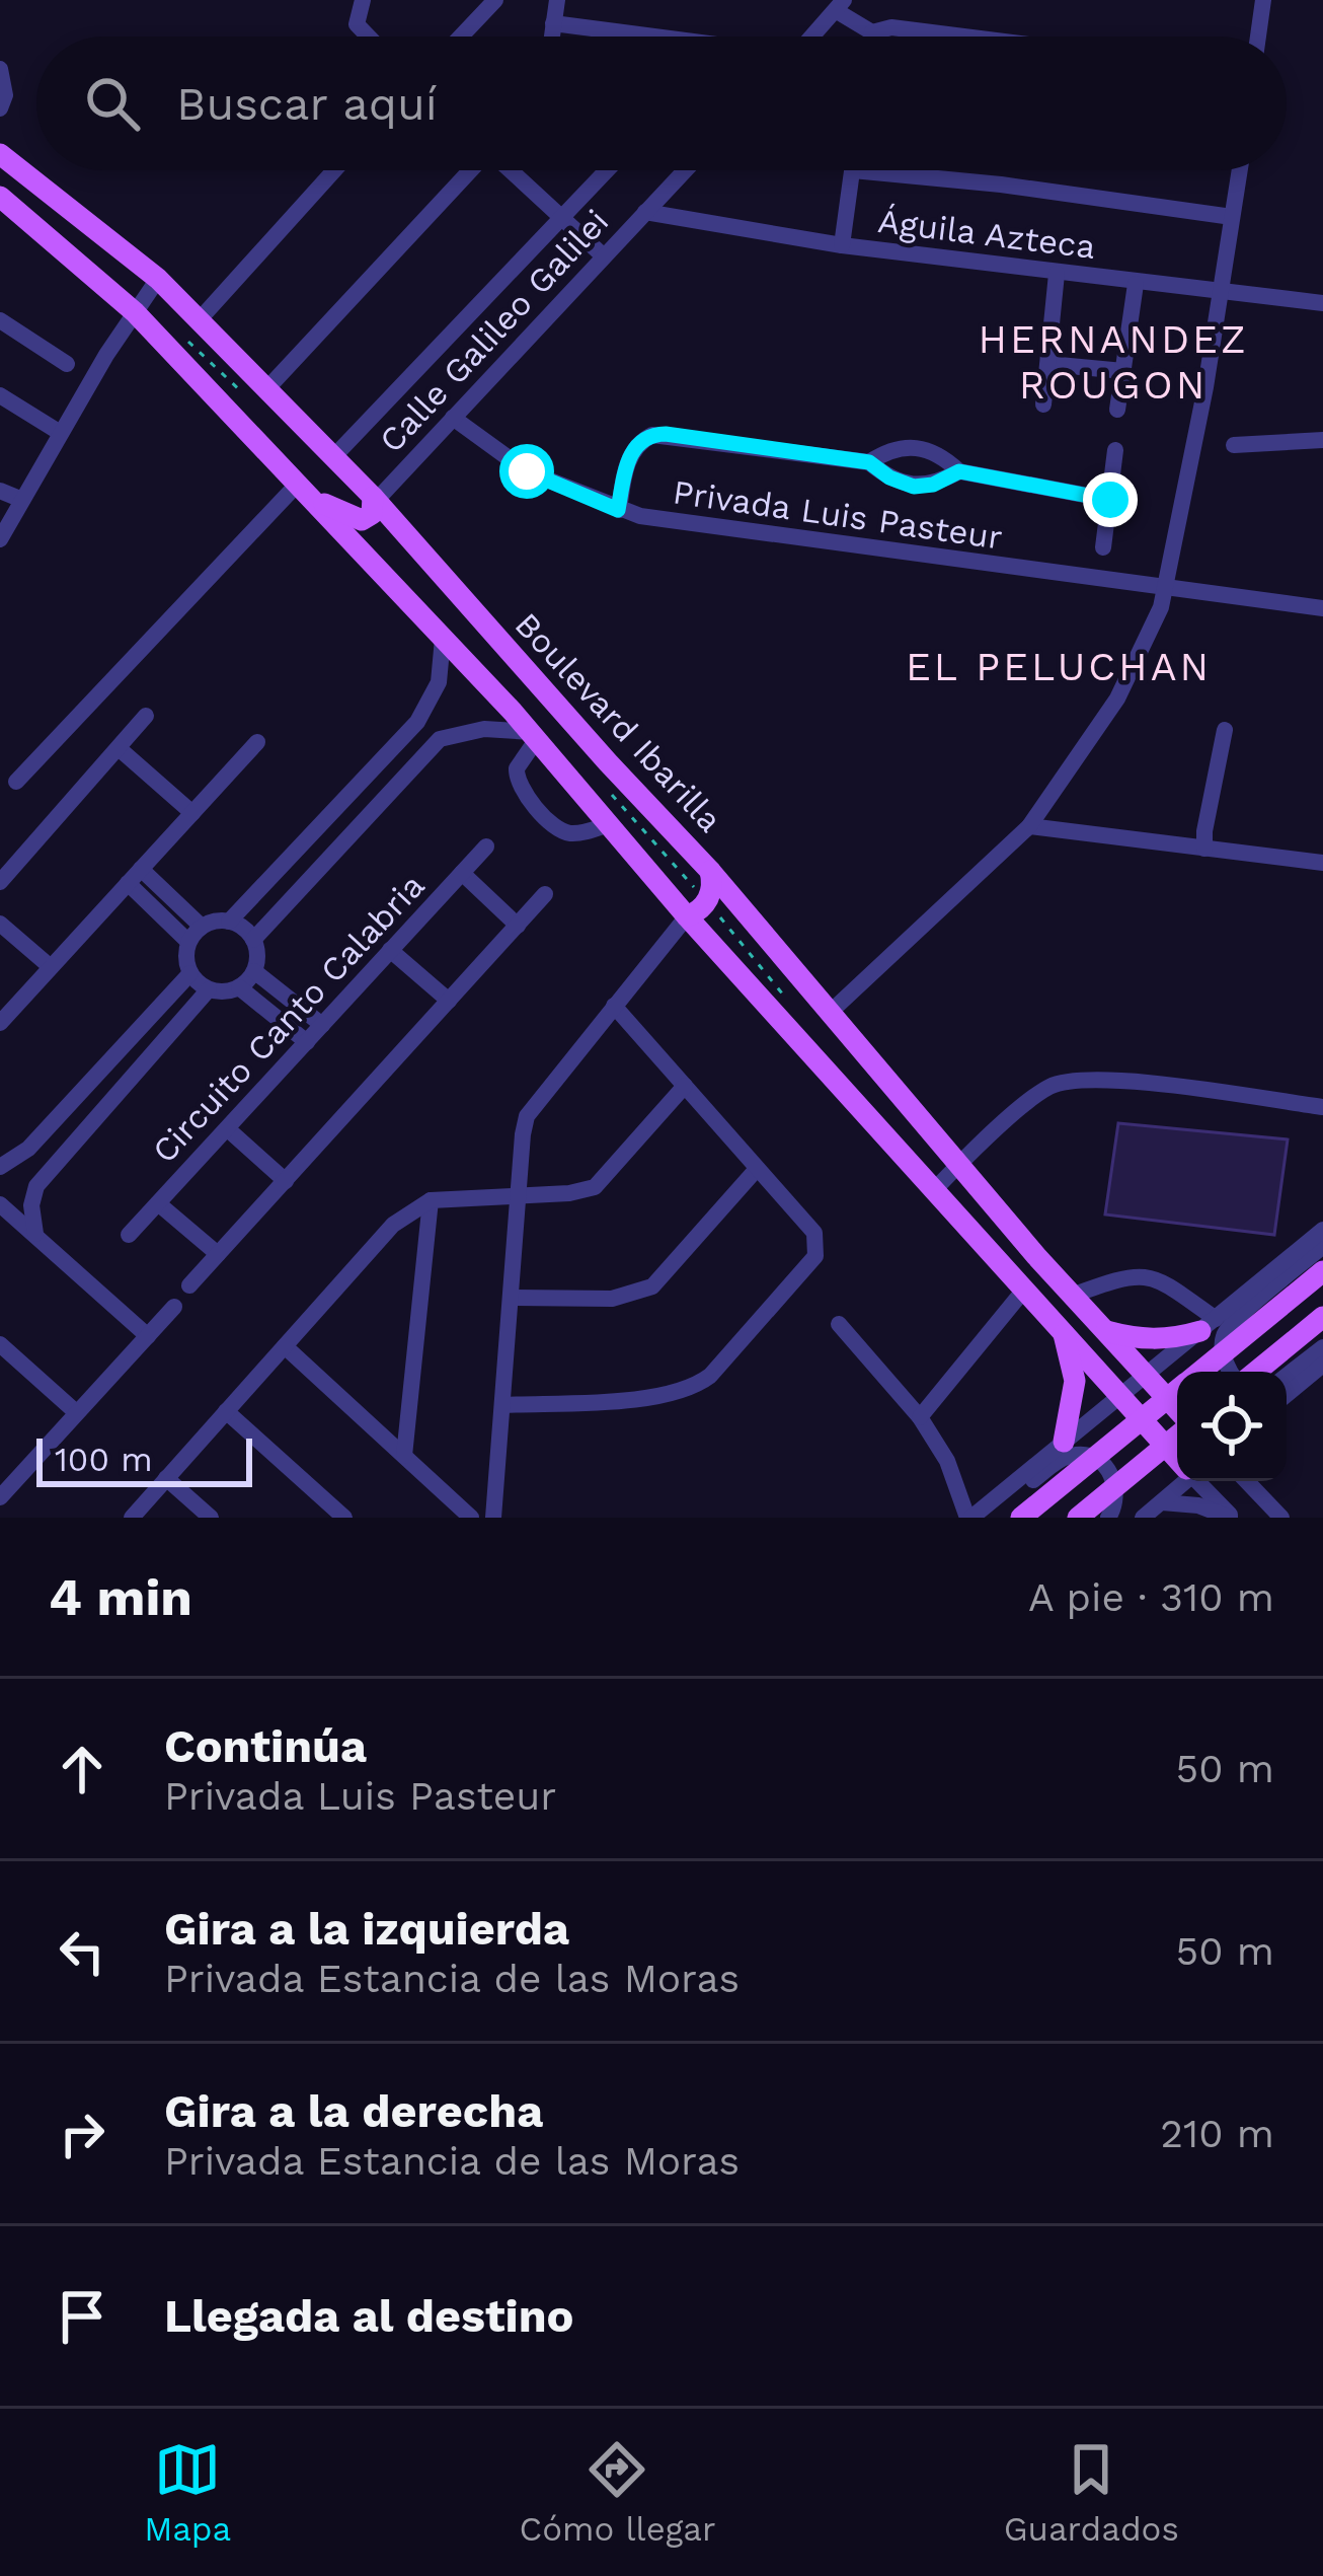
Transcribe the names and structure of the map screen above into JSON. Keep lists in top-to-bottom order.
{
  "streets": {
    "main road": ["Boulevard Ibarilla"],
    "street": [
      "Águila Azteca",
      "Calle Galileo Galilei",
      "Privada Luis Pasteur",
      "Circuito Canto Calabria"
    ]
  },
  "crossings": [
    ["Águila Azteca", "Calle Galileo Galilei"],
    ["Calle Galileo Galilei", "Privada Luis Pasteur"],
    ["Calle Galileo Galilei", "Boulevard Ibarilla"]
  ],
  "districts": ["HERNANDEZ ROUGON", "EL PELUCHAN"],
  "scale_bar": "100 m",
  "page": {
    "search": "Buscar aquí",
    "scale": "100 m",
    "heading": ["4 min", "A pie · 310 m"],
    "list": [
      ["Continúa", "Privada Luis Pasteur", "50 m"],
      ["Gira a la izquierda", "Privada Estancia de las Moras", "50 m"],
      ["Gira a la derecha", "Privada Estancia de las Moras", "210 m"],
      "Llegada al destino"
    ],
    "nav": ["Mapa", "Cómo llegar", "Guardados"]
  }
}
